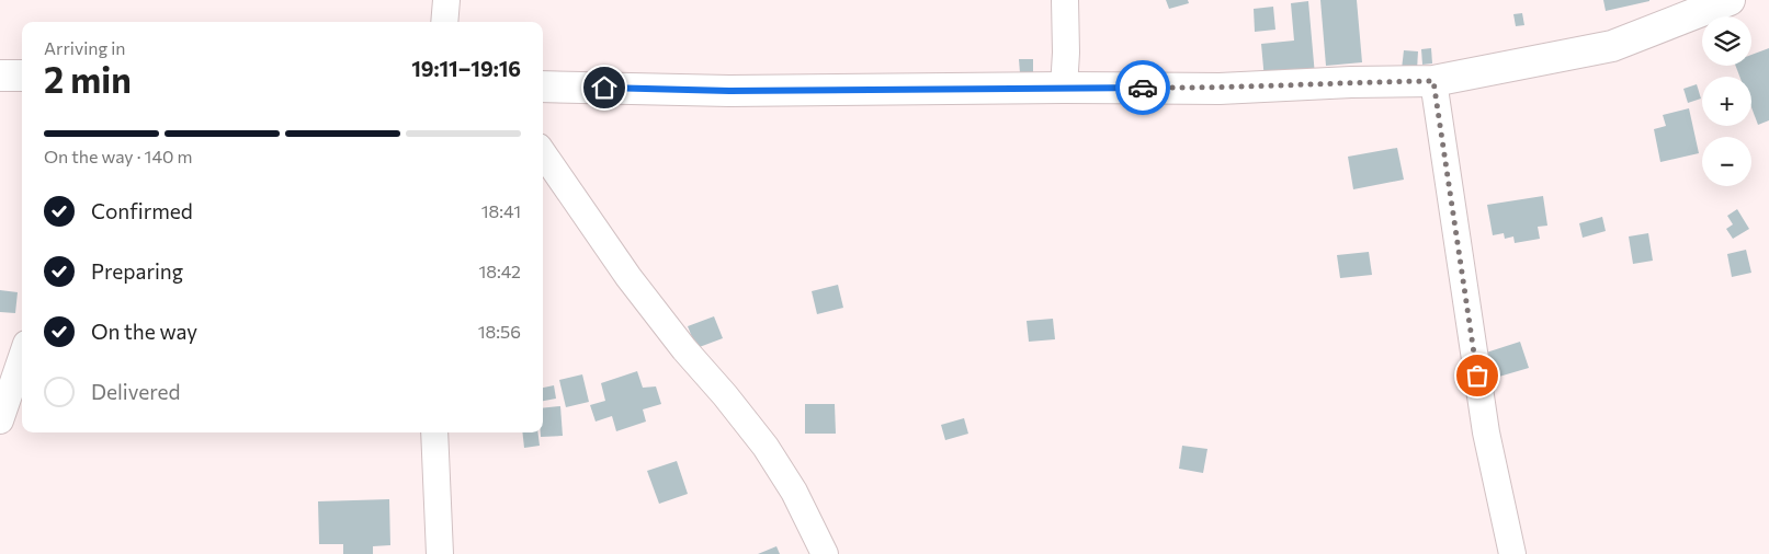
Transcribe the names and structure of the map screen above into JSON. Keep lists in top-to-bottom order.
{
  "page": {
    "map_buttons": ["+", "−"],
    "heading": ["2 min", "Arriving in", "19:11–19:16"],
    "bar": "On the way · 140 m",
    "list": [
      ["Confirmed", "18:41"],
      ["Preparing", "18:42"],
      ["On the way", "18:56"],
      "Delivered"
    ]
  }
}
